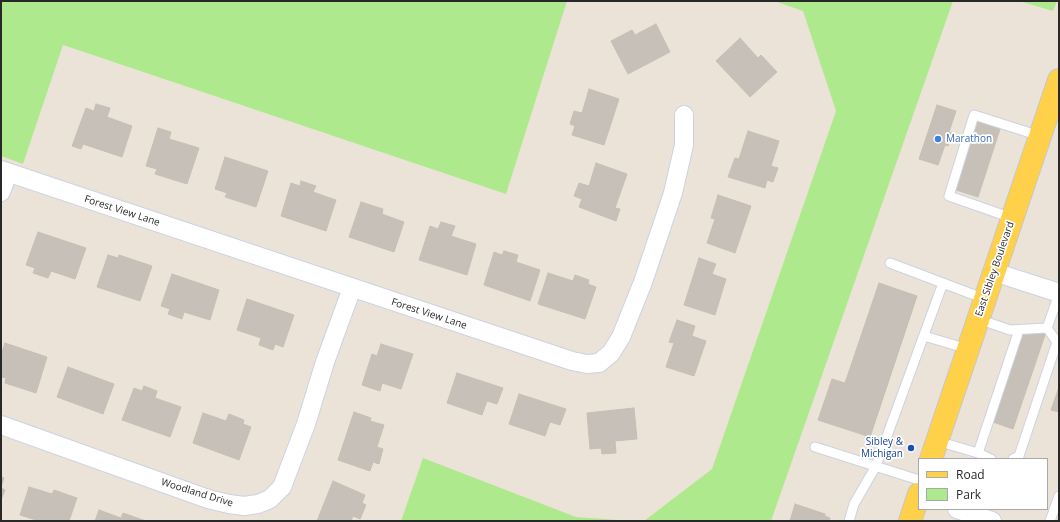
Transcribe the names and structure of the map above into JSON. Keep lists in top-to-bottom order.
{
  "streets": {
    "main road": ["East Sibley Boulevard"],
    "street": ["Forest View Lane", "Woodland Drive"]
  },
  "crossings": [
    ["Forest View Lane", "Woodland Drive"]
  ],
  "places": ["Marathon", "Sibley & Michigan"],
  "legend": ["Road", "Park"]
}
